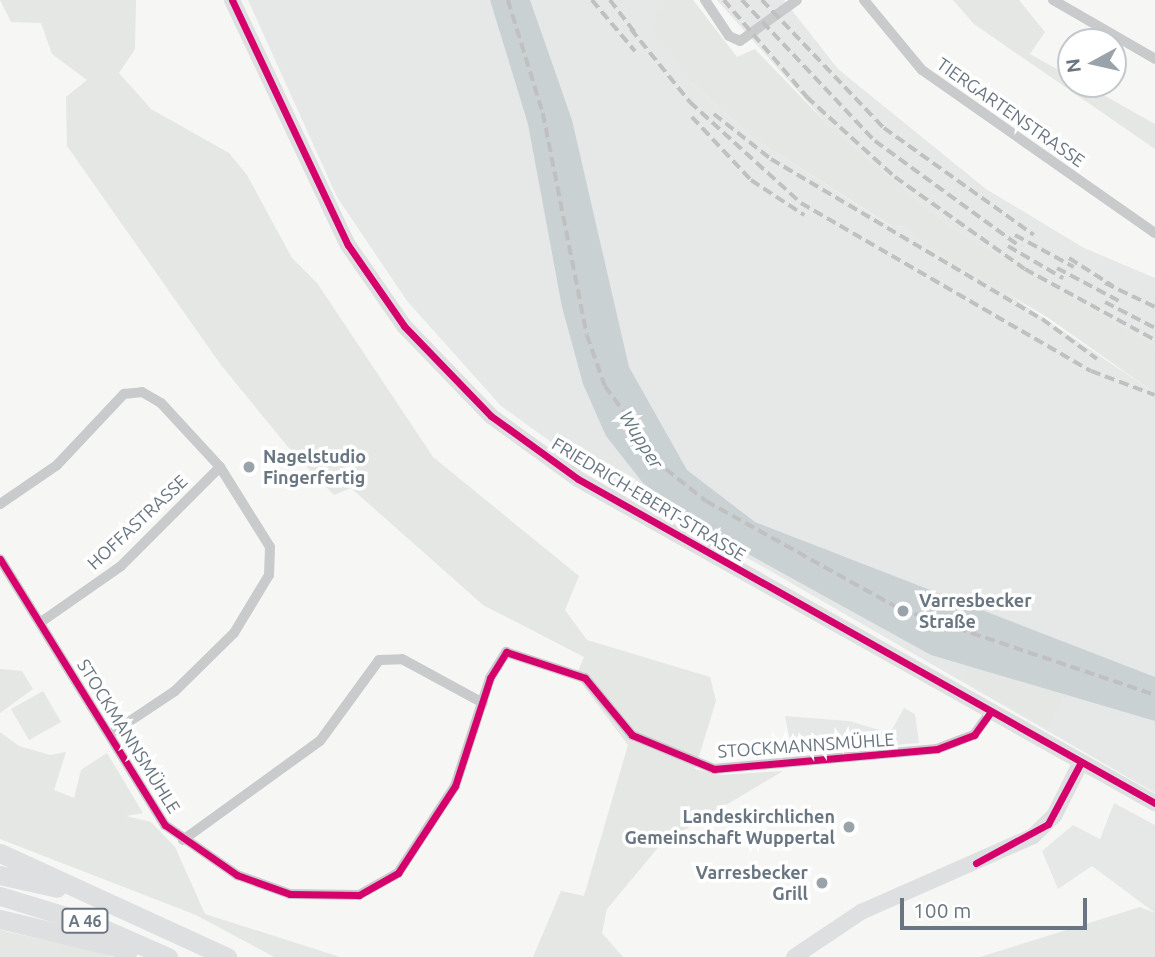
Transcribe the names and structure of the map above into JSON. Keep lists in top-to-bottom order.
{
  "streets": {
    "highway": ["A 46"],
    "main road": ["FRIEDRICH-EBERT-STRASSE"],
    "street": ["TIERGARTENSTRASSE", "HOFFASTRASSE", "STOCKMANNSMÜHLE"]
  },
  "crossings": [
    ["FRIEDRICH-EBERT-STRASSE", "STOCKMANNSMÜHLE"],
    ["HOFFASTRASSE", "STOCKMANNSMÜHLE"]
  ],
  "water": ["Wupper"],
  "places": [
    "Nagelstudio Fingerfertig",
    "Varresbecker Straße",
    "Landeskirchlichen Gemeinschaft Wuppertal",
    "Varresbecker Grill"
  ],
  "scale_bar": "100 m",
  "north": "left"
}
